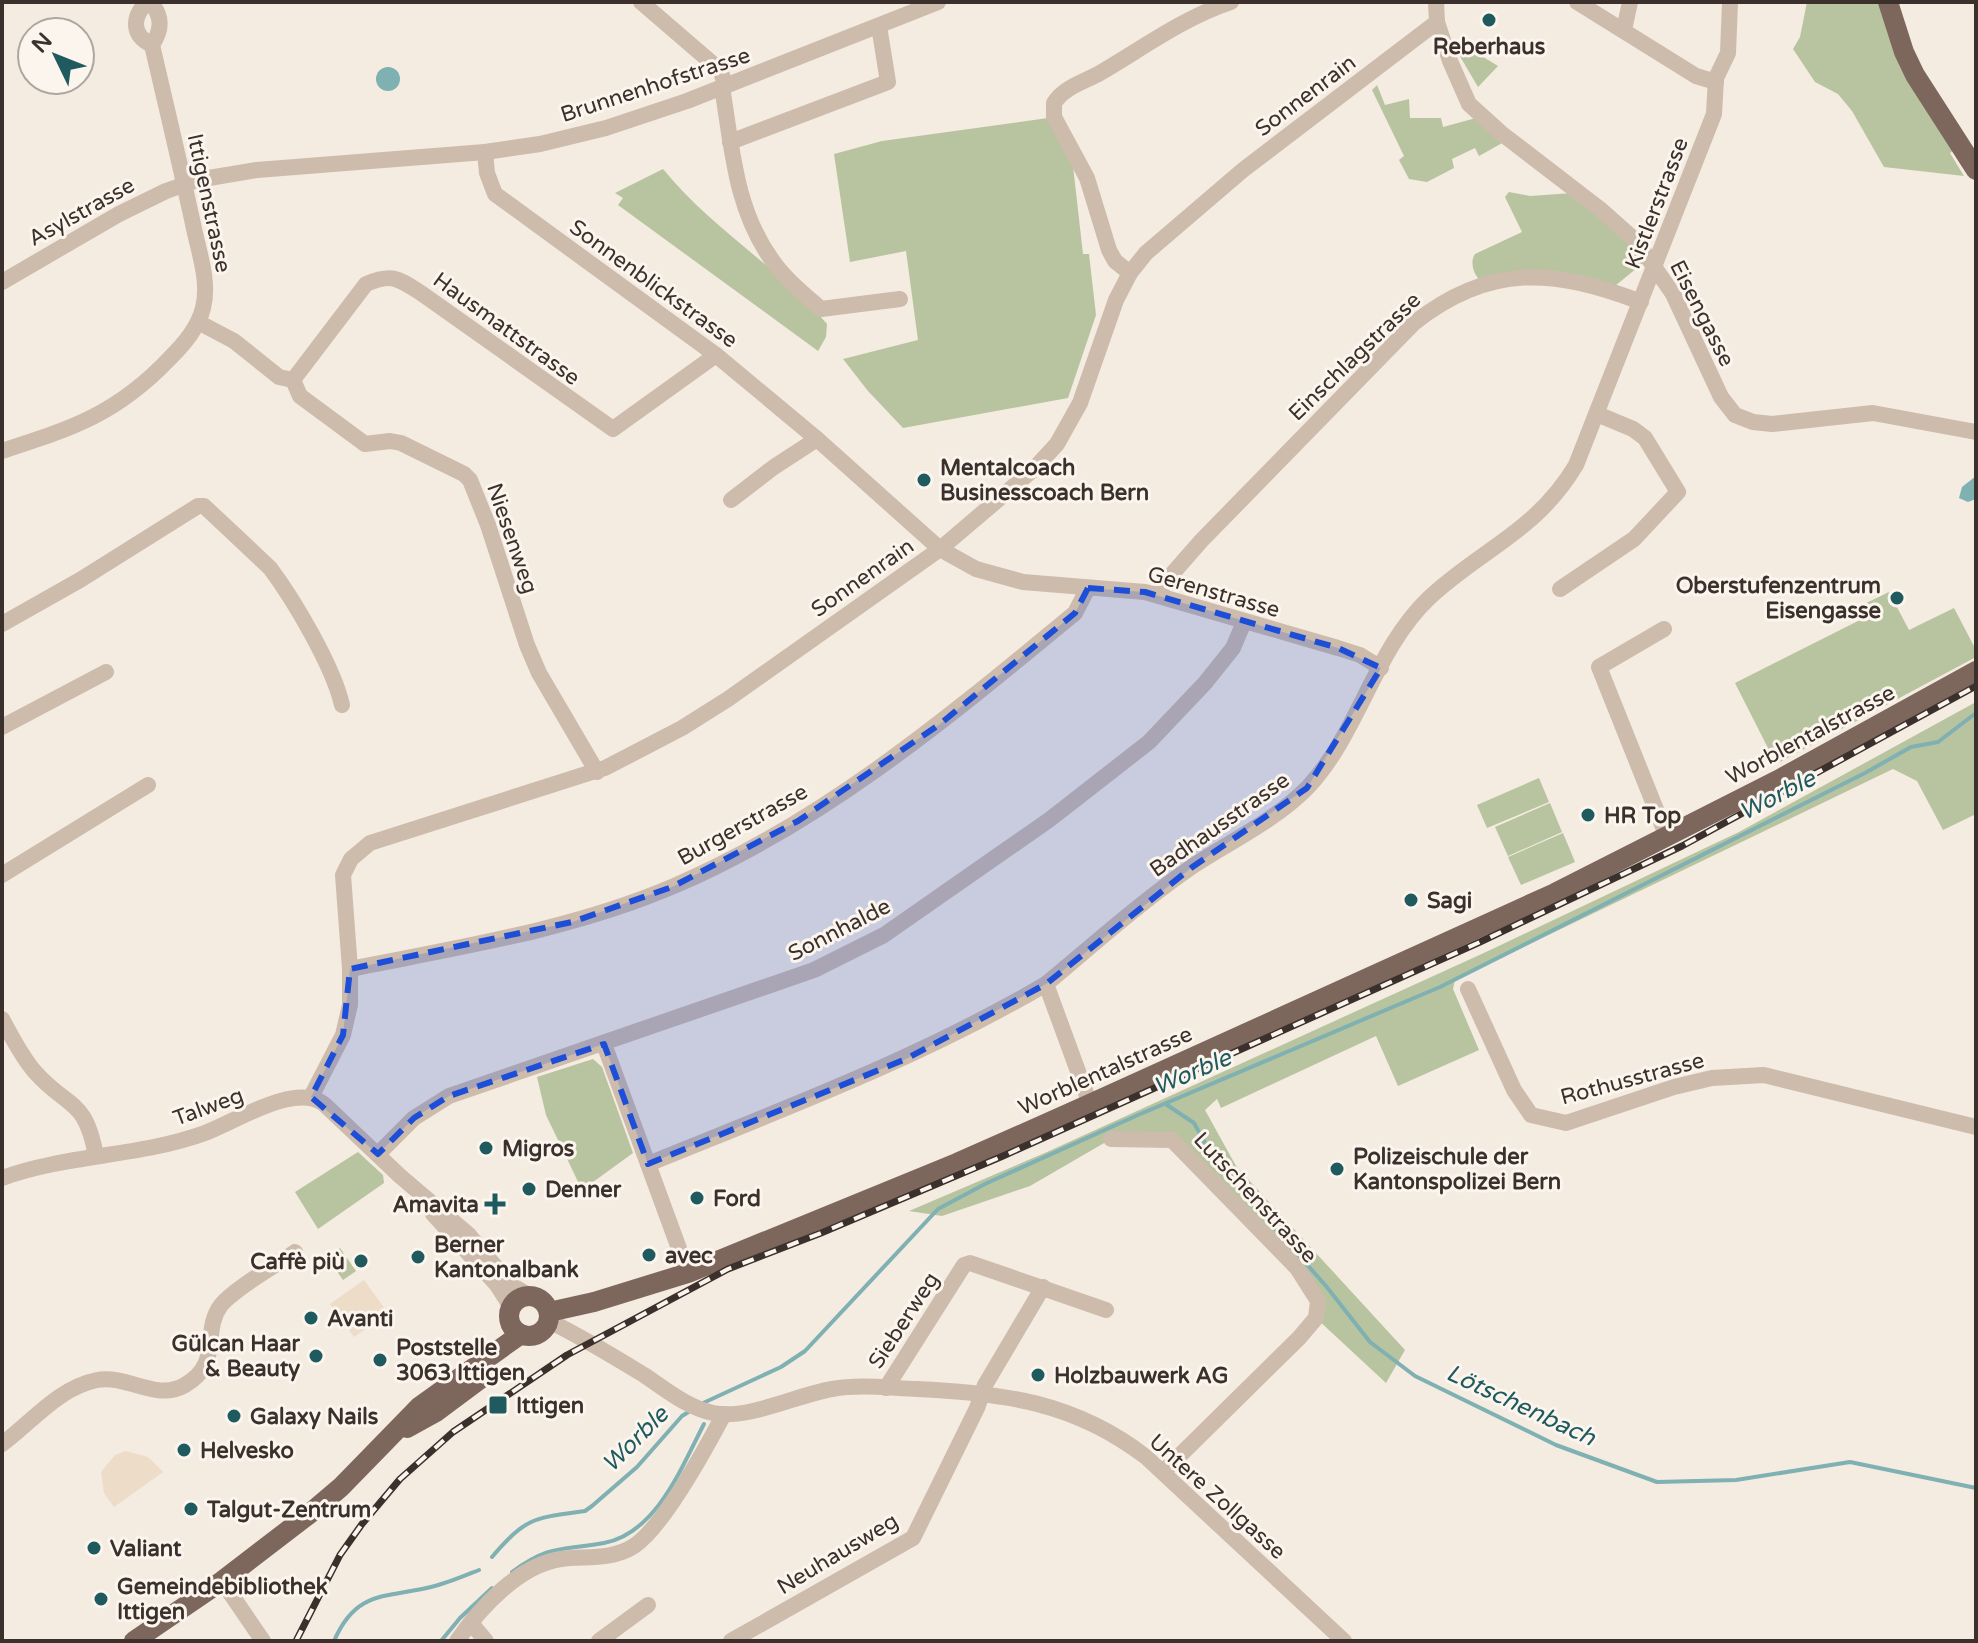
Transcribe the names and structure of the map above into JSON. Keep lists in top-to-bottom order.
{
  "streets": {
    "main road": ["Worblentalstrasse"],
    "street": [
      "Brunnenhofstrasse",
      "Sonnenrain",
      "Ittigenstrasse",
      "Kistlerstrasse",
      "Asylstrasse",
      "Sonnenblickstrasse",
      "Eisengasse",
      "Hausmattstrasse",
      "Einschlagstrasse",
      "Niesenweg",
      "Gerenstrasse",
      "Burgerstrasse",
      "Badhausstrasse",
      "Sonnhalde",
      "Rothusstrasse",
      "Talweg",
      "Lutschenstrasse",
      "Sieberweg",
      "Untere Zollgasse",
      "Neuhausweg"
    ]
  },
  "crossings": [
    ["Brunnenhofstrasse", "Ittigenstrasse"],
    ["Brunnenhofstrasse", "Asylstrasse"],
    ["Brunnenhofstrasse", "Sonnenblickstrasse"],
    ["Sonnenrain", "Sonnenblickstrasse"],
    ["Sonnenrain", "Eisengasse"],
    ["Sonnenrain", "Niesenweg"],
    ["Sonnenrain", "Gerenstrasse"],
    ["Sonnenrain", "Burgerstrasse"],
    ["Sonnenrain", "Talweg"],
    ["Ittigenstrasse", "Asylstrasse"],
    ["Ittigenstrasse", "Niesenweg"],
    ["Kistlerstrasse", "Einschlagstrasse"],
    ["Kistlerstrasse", "Gerenstrasse"],
    ["Kistlerstrasse", "Badhausstrasse"],
    ["Sonnenblickstrasse", "Hausmattstrasse"],
    ["Sonnenblickstrasse", "Gerenstrasse"],
    ["Hausmattstrasse", "Niesenweg"],
    ["Einschlagstrasse", "Gerenstrasse"],
    ["Gerenstrasse", "Burgerstrasse"],
    ["Gerenstrasse", "Badhausstrasse"],
    ["Gerenstrasse", "Sonnhalde"],
    ["Lutschenstrasse", "Untere Zollgasse"],
    ["Sieberweg", "Untere Zollgasse"],
    ["Untere Zollgasse", "Neuhausweg"]
  ],
  "water": ["Worble", "Lötschenbach"],
  "places": {
    "other": [
      "Reberhaus",
      "Mentalcoach Businesscoach Bern",
      "Oberstufenzentrum Eisengasse",
      "HR Top",
      "Sagi",
      "Migros",
      "Polizeischule der Kantonspolizei Bern",
      "Denner",
      "Ford",
      "avec",
      "Berner Kantonalbank",
      "Caffè più",
      "Avanti",
      "Gülcan Haar & Beauty",
      "Poststelle 3063 Ittigen",
      "Holzbauwerk AG",
      "Galaxy Nails",
      "Helvesko",
      "Talgut-Zentrum",
      "Valiant",
      "Gemeindebibliothek Ittigen"
    ],
    "health": ["Amavita"],
    "transit": ["Ittigen"]
  },
  "north": "top left"
}
